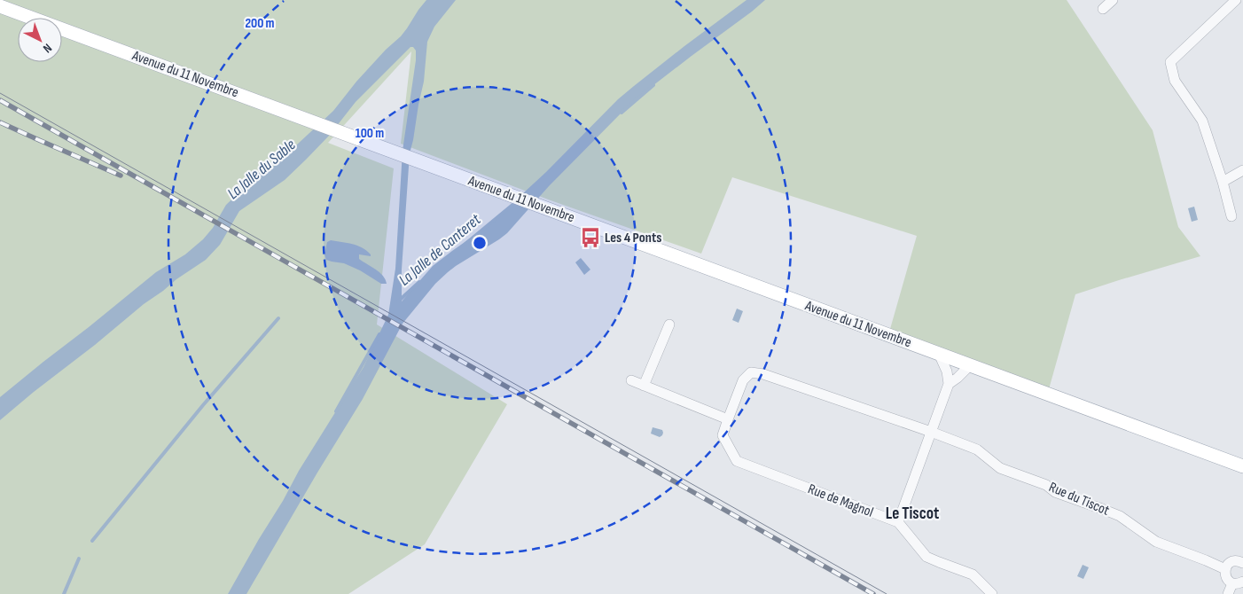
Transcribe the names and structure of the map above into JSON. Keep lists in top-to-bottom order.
{
  "streets": {
    "main road": ["Avenue du 11 Novembre"],
    "street": ["Rue du Tiscot", "Rue de Magnol"]
  },
  "crossings": [
    ["Rue du Tiscot", "Rue de Magnol"]
  ],
  "districts": ["Le Tiscot"],
  "water": ["La Jalle du Sable", "La Jalle de Canteret"],
  "places": {
    "bus stop": ["Les 4 Ponts"]
  },
  "north": "bottom right",
  "rings": ["200 m", "100 m"]
}
